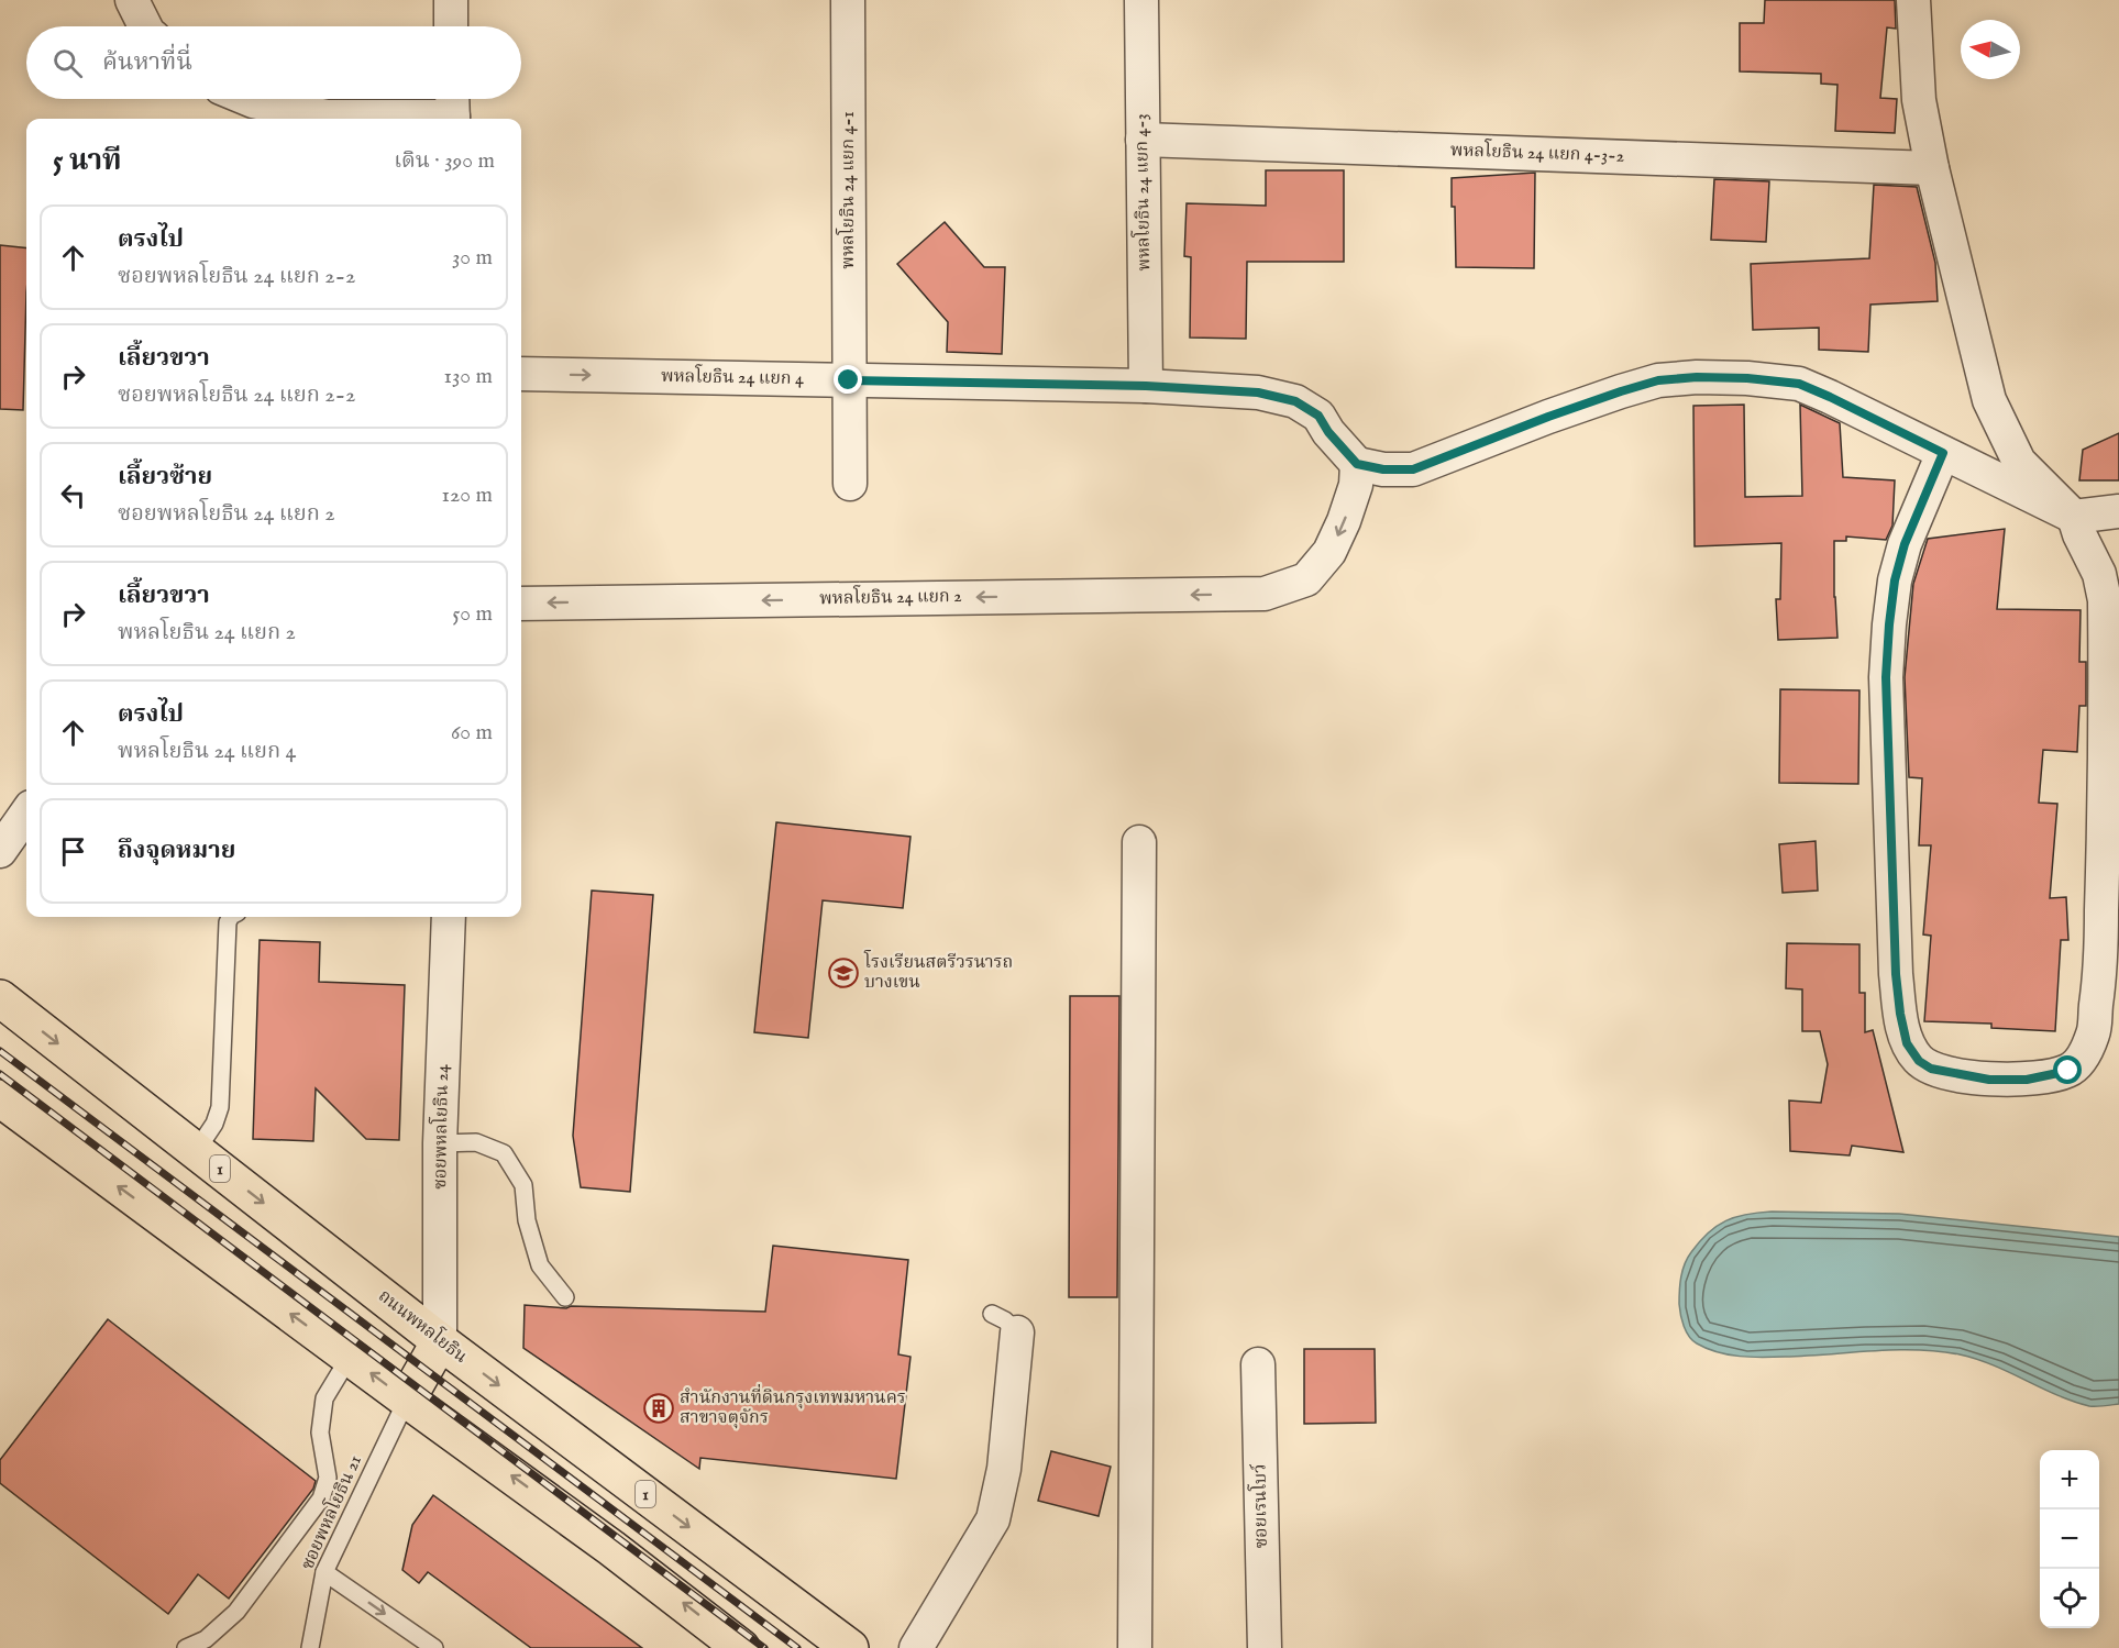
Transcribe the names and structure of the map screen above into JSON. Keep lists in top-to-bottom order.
{
  "streets": {
    "main road": ["1", "ถนนพหลโยธิน"],
    "street": [
      "พหลโยธิน 24 แยก 4-3-2",
      "พหลโยธิน 24 แยก 4-1",
      "พหลโยธิน 24 แยก 4-3",
      "พหลโยธิน 24 แยก 4",
      "พหลโยธิน 24 แยก 2",
      "ซอยพหลโยธิน 24",
      "ซอยเรนโบว์"
    ],
    "lane": ["ซอยพหลโยธิน 21"]
  },
  "crossings": [
    ["พหลโยธิน 24 แยก 4-3-2", "พหลโยธิน 24 แยก 4-3"],
    ["พหลโยธิน 24 แยก 4-1", "พหลโยธิน 24 แยก 4"],
    ["พหลโยธิน 24 แยก 4-3", "พหลโยธิน 24 แยก 4"],
    ["ซอยพหลโยธิน 24", "ถนนพหลโยธิน"]
  ],
  "one_way": ["พหลโยธิน 24 แยก 4", "พหลโยธิน 24 แยก 2"],
  "places": {
    "school or university": ["โรงเรียนสตรีวรนารถ บางเขน"],
    "building": ["สำนักงานที่ดินกรุงเทพมหานคร สาขาจตุจักร"]
  },
  "north": "left",
  "page": {
    "search": "ค้นหาที่นี่",
    "heading": ["5 นาที", "เดิน · 390 m"],
    "list": [
      ["ตรงไป", "ซอยพหลโยธิน 24 แยก 2-2", "30 m"],
      ["เลี้ยวขวา", "ซอยพหลโยธิน 24 แยก 2-2", "130 m"],
      ["เลี้ยวซ้าย", "ซอยพหลโยธิน 24 แยก 2", "120 m"],
      ["เลี้ยวขวา", "พหลโยธิน 24 แยก 2", "50 m"],
      ["ตรงไป", "พหลโยธิน 24 แยก 4", "60 m"],
      "ถึงจุดหมาย"
    ],
    "map_buttons": ["+", "−"]
  }
}
